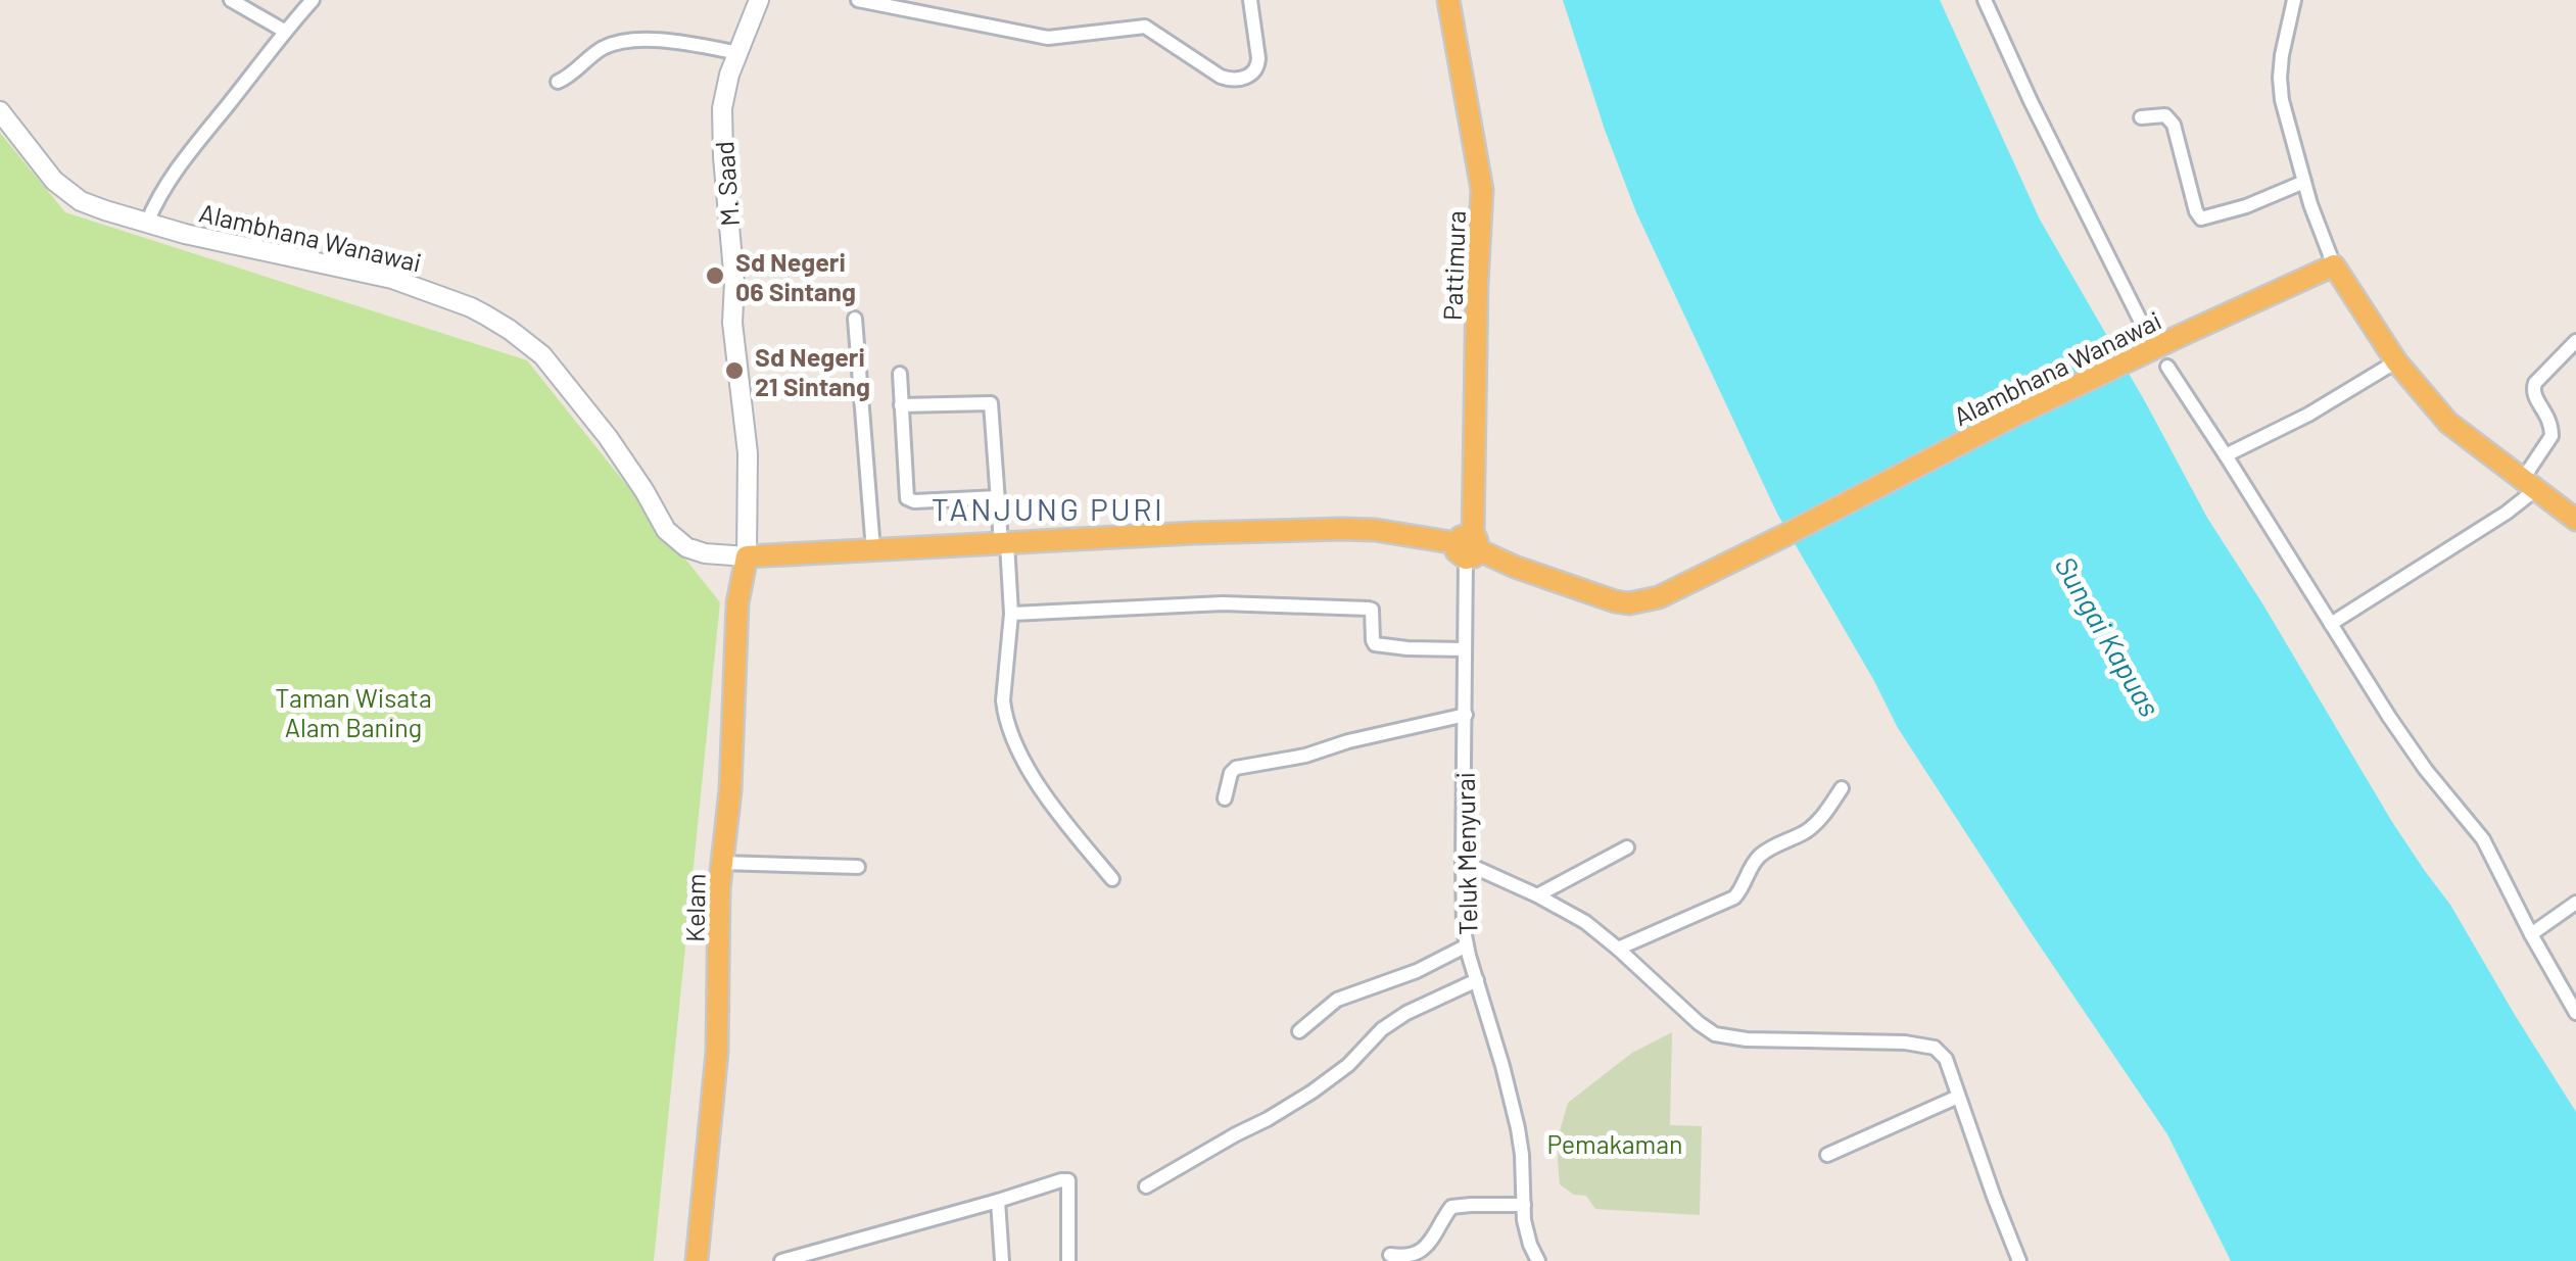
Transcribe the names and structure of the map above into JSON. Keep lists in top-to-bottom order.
{
  "streets": {
    "main road": ["Alambhana Wanawai", "Pattimura", "Kelam"],
    "street": ["M. Saad", "Teluk Menyurai"]
  },
  "crossings": [
    ["M. Saad", "Alambhana Wanawai"],
    ["M. Saad", "Kelam"],
    ["Alambhana Wanawai", "Pattimura"],
    ["Alambhana Wanawai", "Teluk Menyurai"],
    ["Alambhana Wanawai", "Kelam"],
    ["Pattimura", "Teluk Menyurai"]
  ],
  "districts": ["TANJUNG PURI"],
  "water": ["Sungai Kapuas"],
  "parks": ["Taman Wisata Alam Baning", "Pemakaman"],
  "places": ["Sd Negeri 06 Sintang", "Sd Negeri 21 Sintang"]
}
